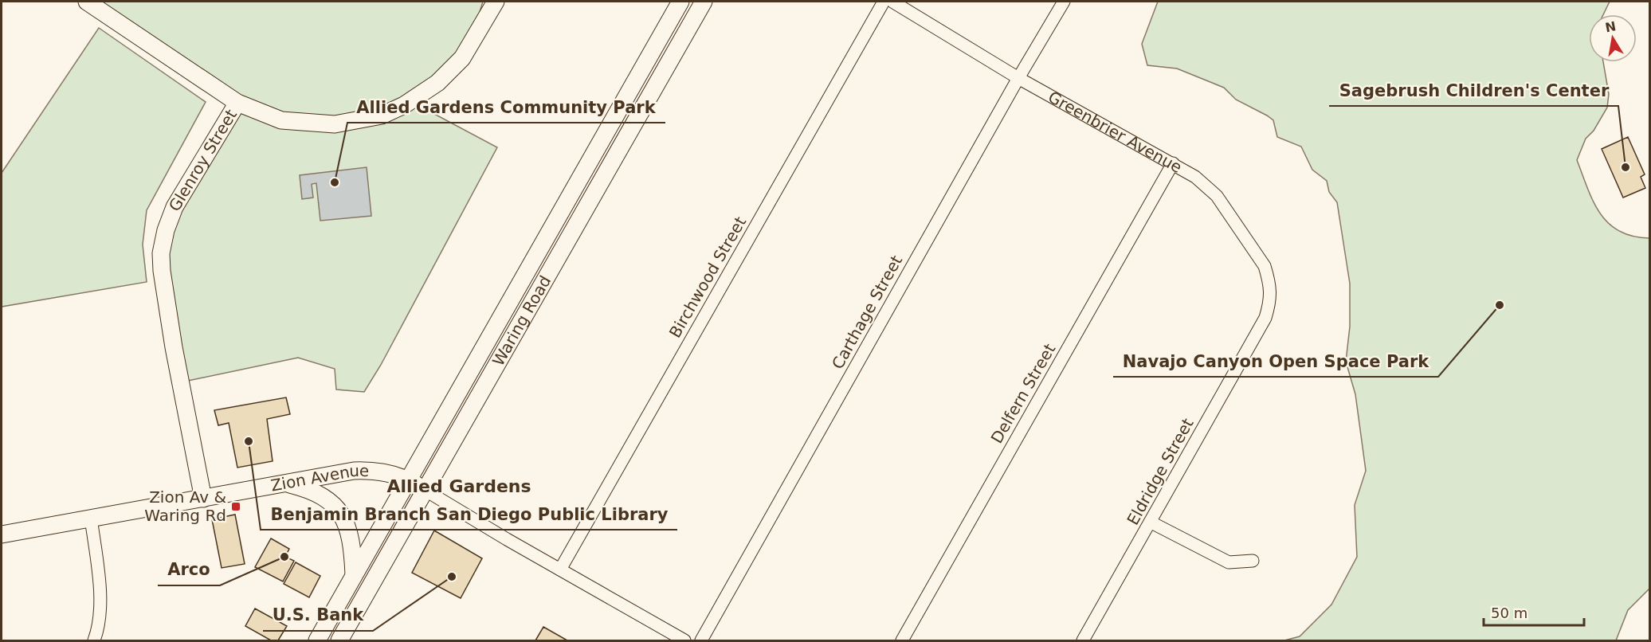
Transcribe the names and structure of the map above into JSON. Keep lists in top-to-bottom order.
{
  "streets": {
    "main road": ["Glenroy Street", "Waring Road", "Zion Avenue"],
    "street": [
      "Greenbrier Avenue",
      "Birchwood Street",
      "Carthage Street",
      "Delfern Street",
      "Eldridge Street"
    ]
  },
  "crossings": [
    ["Greenbrier Avenue", "Carthage Street"],
    ["Greenbrier Avenue", "Delfern Street"],
    ["Greenbrier Avenue", "Eldridge Street"],
    ["Glenroy Street", "Zion Avenue"],
    ["Birchwood Street", "Zion Avenue"],
    ["Waring Road", "Zion Avenue"]
  ],
  "districts": ["Allied Gardens"],
  "places": {
    "other": [
      "Sagebrush Children's Center",
      "Allied Gardens Community Park",
      "Navajo Canyon Open Space Park",
      "Benjamin Branch San Diego Public Library",
      "Arco",
      "U.S. Bank"
    ],
    "transit": ["Zion Av & Waring Rd"]
  },
  "scale_bar": "50 m",
  "north": "top"
}
